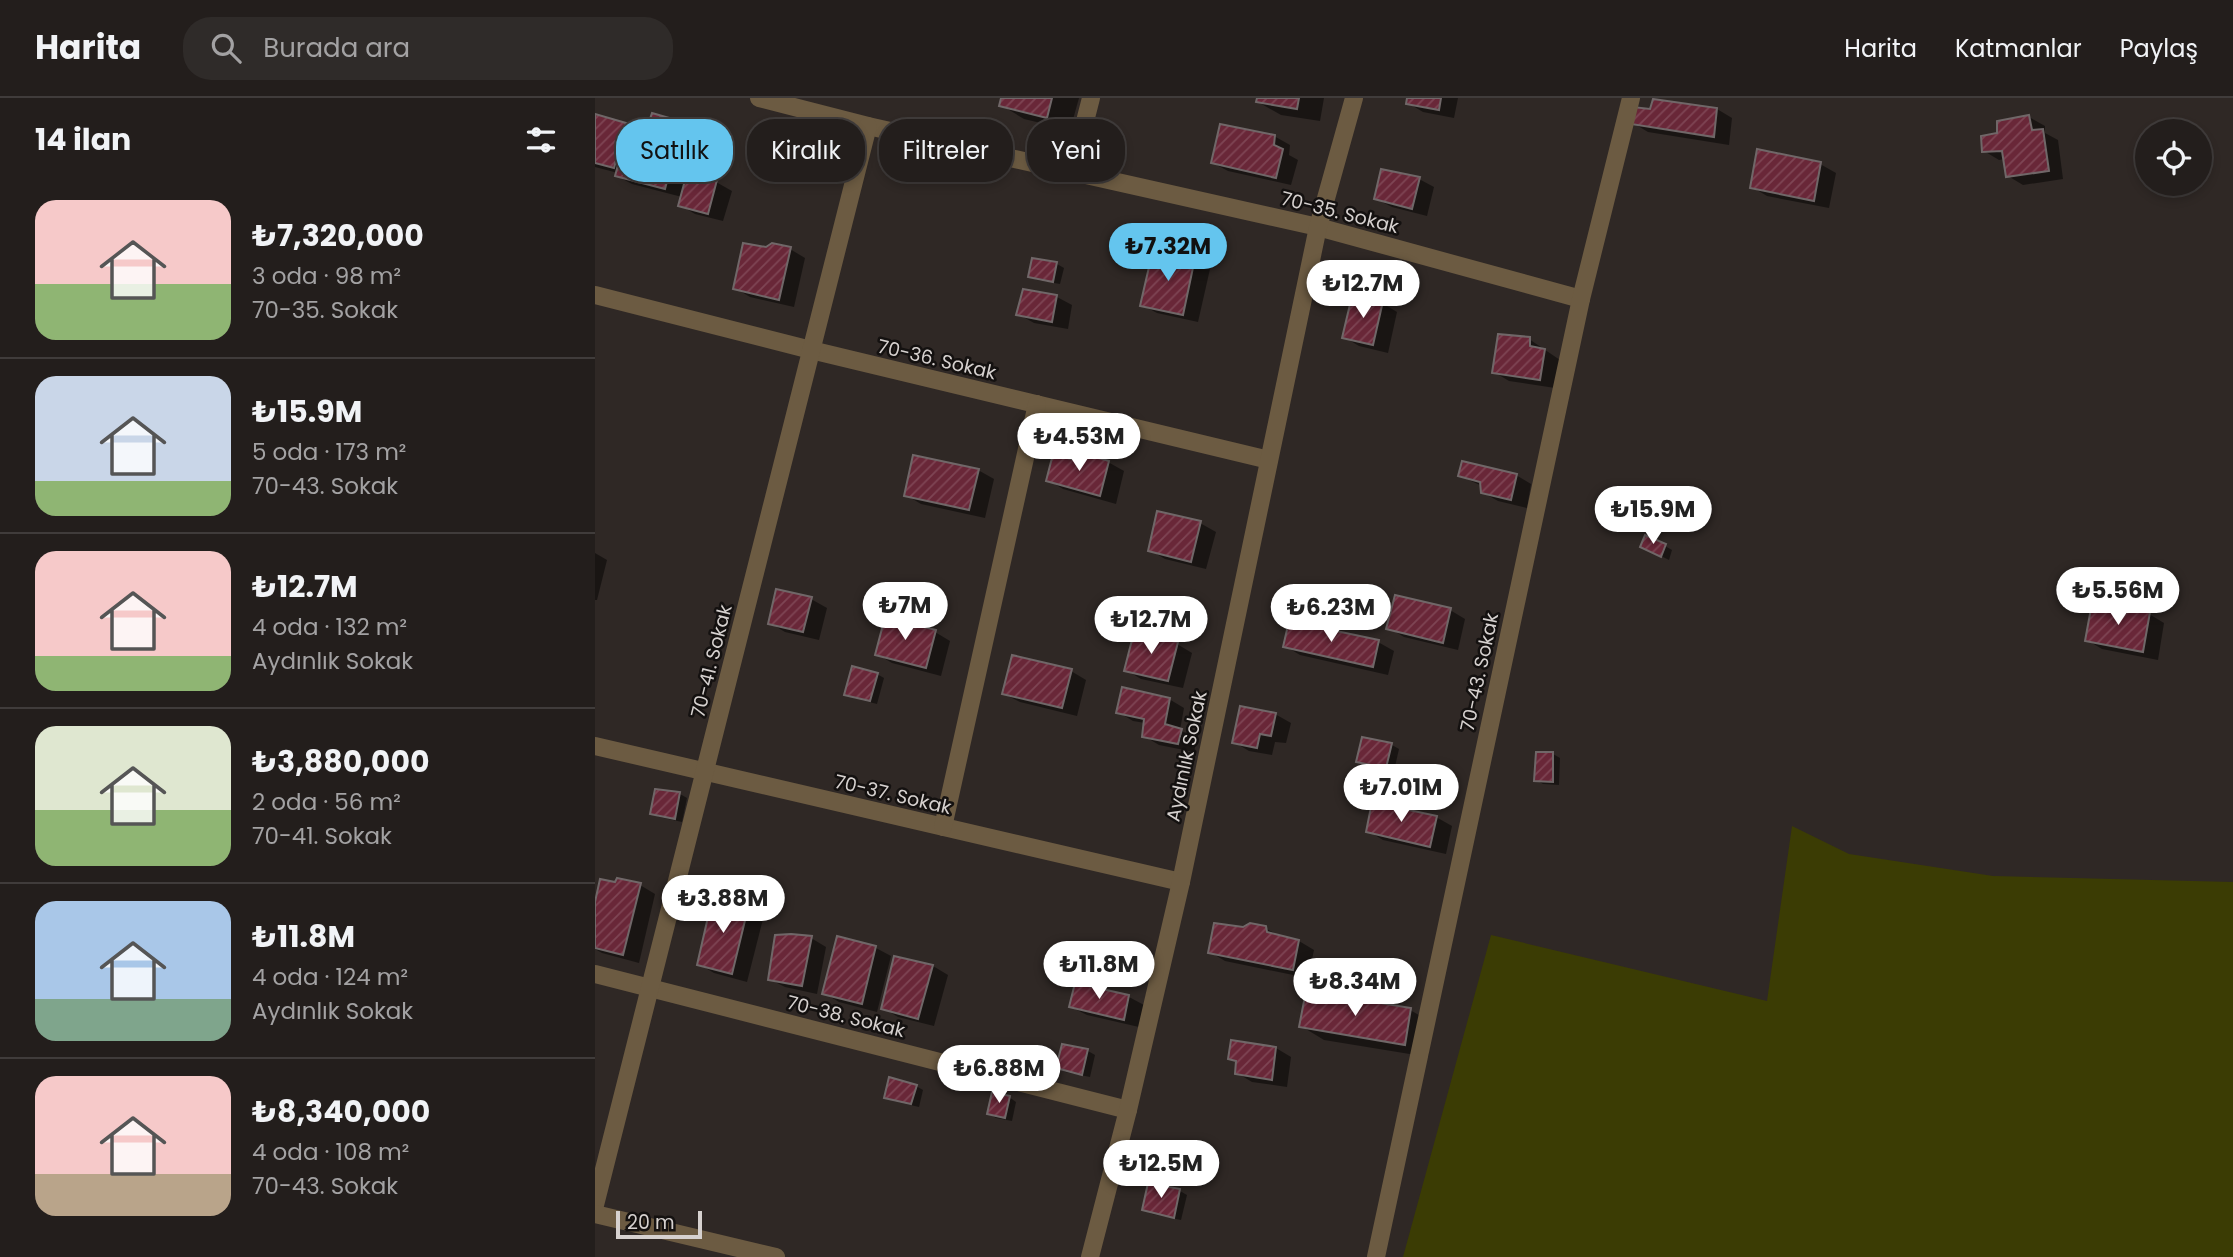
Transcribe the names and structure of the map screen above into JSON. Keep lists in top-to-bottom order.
{
  "streets": {
    "street": [
      "70-35. Sokak",
      "70-36. Sokak",
      "70-41. Sokak",
      "70-43. Sokak",
      "Aydınlık Sokak",
      "70-37. Sokak",
      "70-38. Sokak"
    ]
  },
  "crossings": [
    ["70-35. Sokak", "70-41. Sokak"],
    ["70-35. Sokak", "70-43. Sokak"],
    ["70-35. Sokak", "Aydınlık Sokak"],
    ["70-36. Sokak", "70-41. Sokak"],
    ["70-36. Sokak", "Aydınlık Sokak"],
    ["70-41. Sokak", "70-37. Sokak"],
    ["70-41. Sokak", "70-38. Sokak"],
    ["Aydınlık Sokak", "70-37. Sokak"],
    ["Aydınlık Sokak", "70-38. Sokak"]
  ],
  "scale_bar": "20 m",
  "page": {
    "header": "Harita",
    "search": "Burada ara",
    "nav": ["Harita", "Katmanlar", "Paylaş"],
    "heading": "14 ilan",
    "chip": [
      "Satılık",
      "Kiralık",
      "Filtreler",
      "Yeni"
    ],
    "list": [
      {
        "name": "₺7,320,000",
        "note": "3 oda · 98 m² · 70-35. Sokak"
      },
      {
        "name": "₺15.9M",
        "note": "5 oda · 173 m² · 70-43. Sokak"
      },
      {
        "name": "₺12.7M",
        "note": "4 oda · 132 m² · Aydınlık Sokak"
      },
      {
        "name": "₺3,880,000",
        "note": "2 oda · 56 m² · 70-41. Sokak"
      },
      {
        "name": "₺11.8M",
        "note": "4 oda · 124 m² · Aydınlık Sokak"
      },
      {
        "name": "₺8,340,000",
        "note": "4 oda · 108 m² · 70-43. Sokak"
      }
    ],
    "price": [
      "₺7.32M",
      "₺12.7M",
      "₺4.53M",
      "₺15.9M",
      "₺5.56M",
      "₺7M",
      "₺6.23M",
      "₺12.7M",
      "₺7.01M",
      "₺3.88M",
      "₺11.8M",
      "₺8.34M",
      "₺6.88M",
      "₺12.5M"
    ],
    "scale": "20 m"
  }
}
